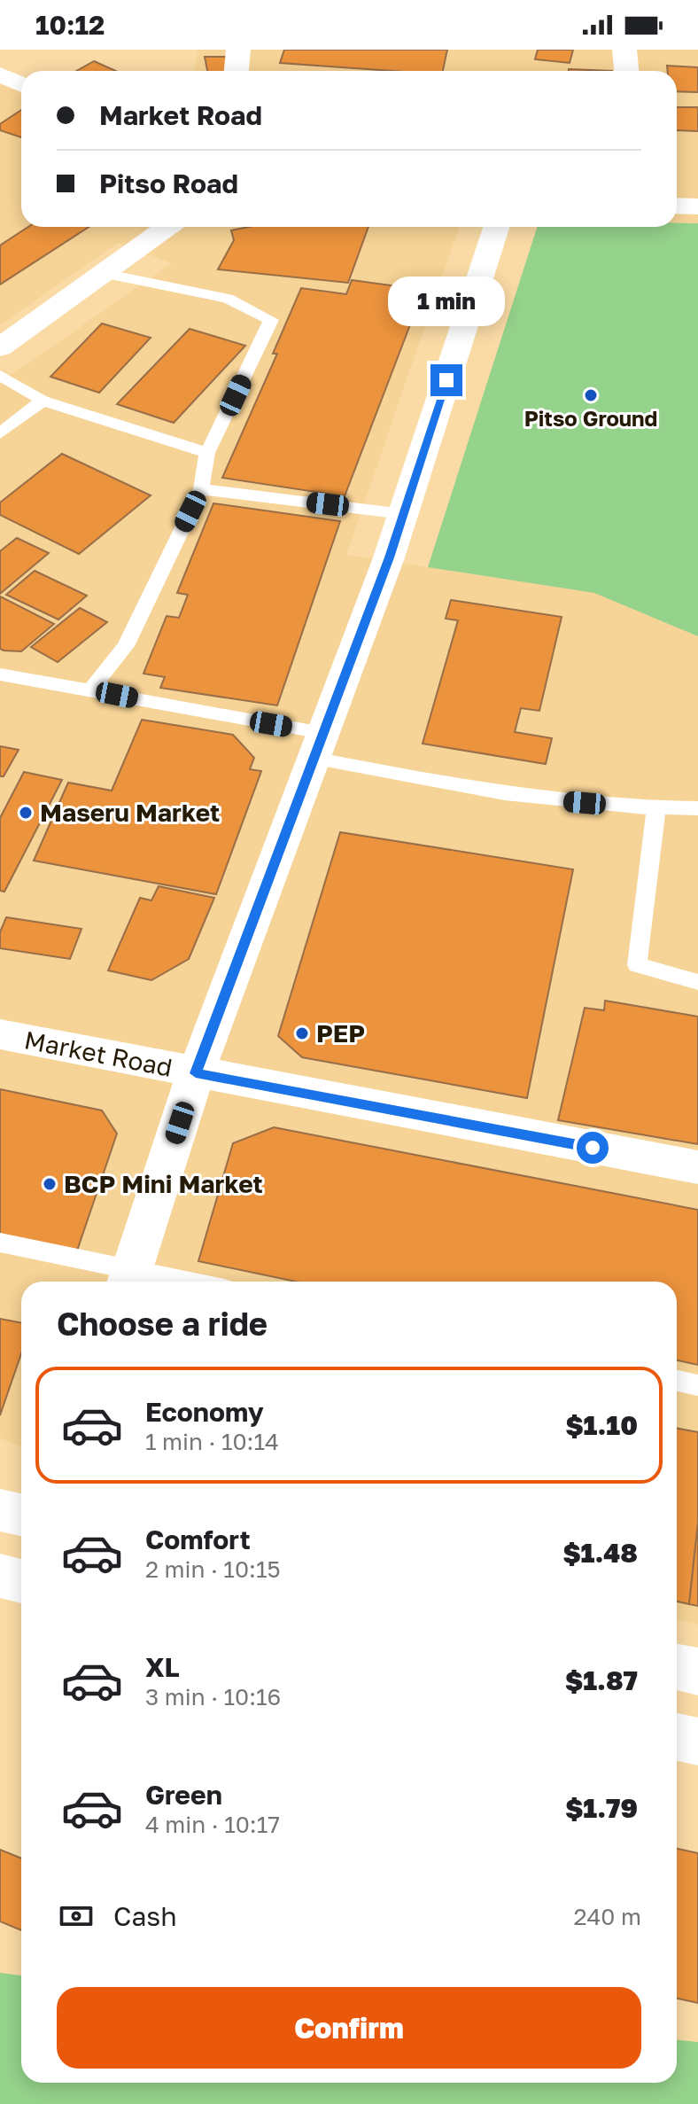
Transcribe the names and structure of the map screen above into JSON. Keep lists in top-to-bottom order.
{
  "streets": {
    "street": ["Market Road"]
  },
  "places": [
    "Pitso Ground",
    "Maseru Market",
    "PEP",
    "BCP Mini Market"
  ],
  "page": {
    "status": "10:12",
    "banner": ["Market Road", "Pitso Road"],
    "bubble": "1 min",
    "heading": "Choose a ride",
    "list": [
      {
        "name": "Economy",
        "note": "1 min · 10:14",
        "value": "$1.10"
      },
      {
        "name": "Comfort",
        "note": "2 min · 10:15",
        "value": "$1.48"
      },
      {
        "name": "XL",
        "note": "3 min · 10:16",
        "value": "$1.87"
      },
      {
        "name": "Green",
        "note": "4 min · 10:17",
        "value": "$1.79"
      }
    ],
    "pay": ["Cash", "240 m"],
    "buttons": "Confirm"
  }
}
